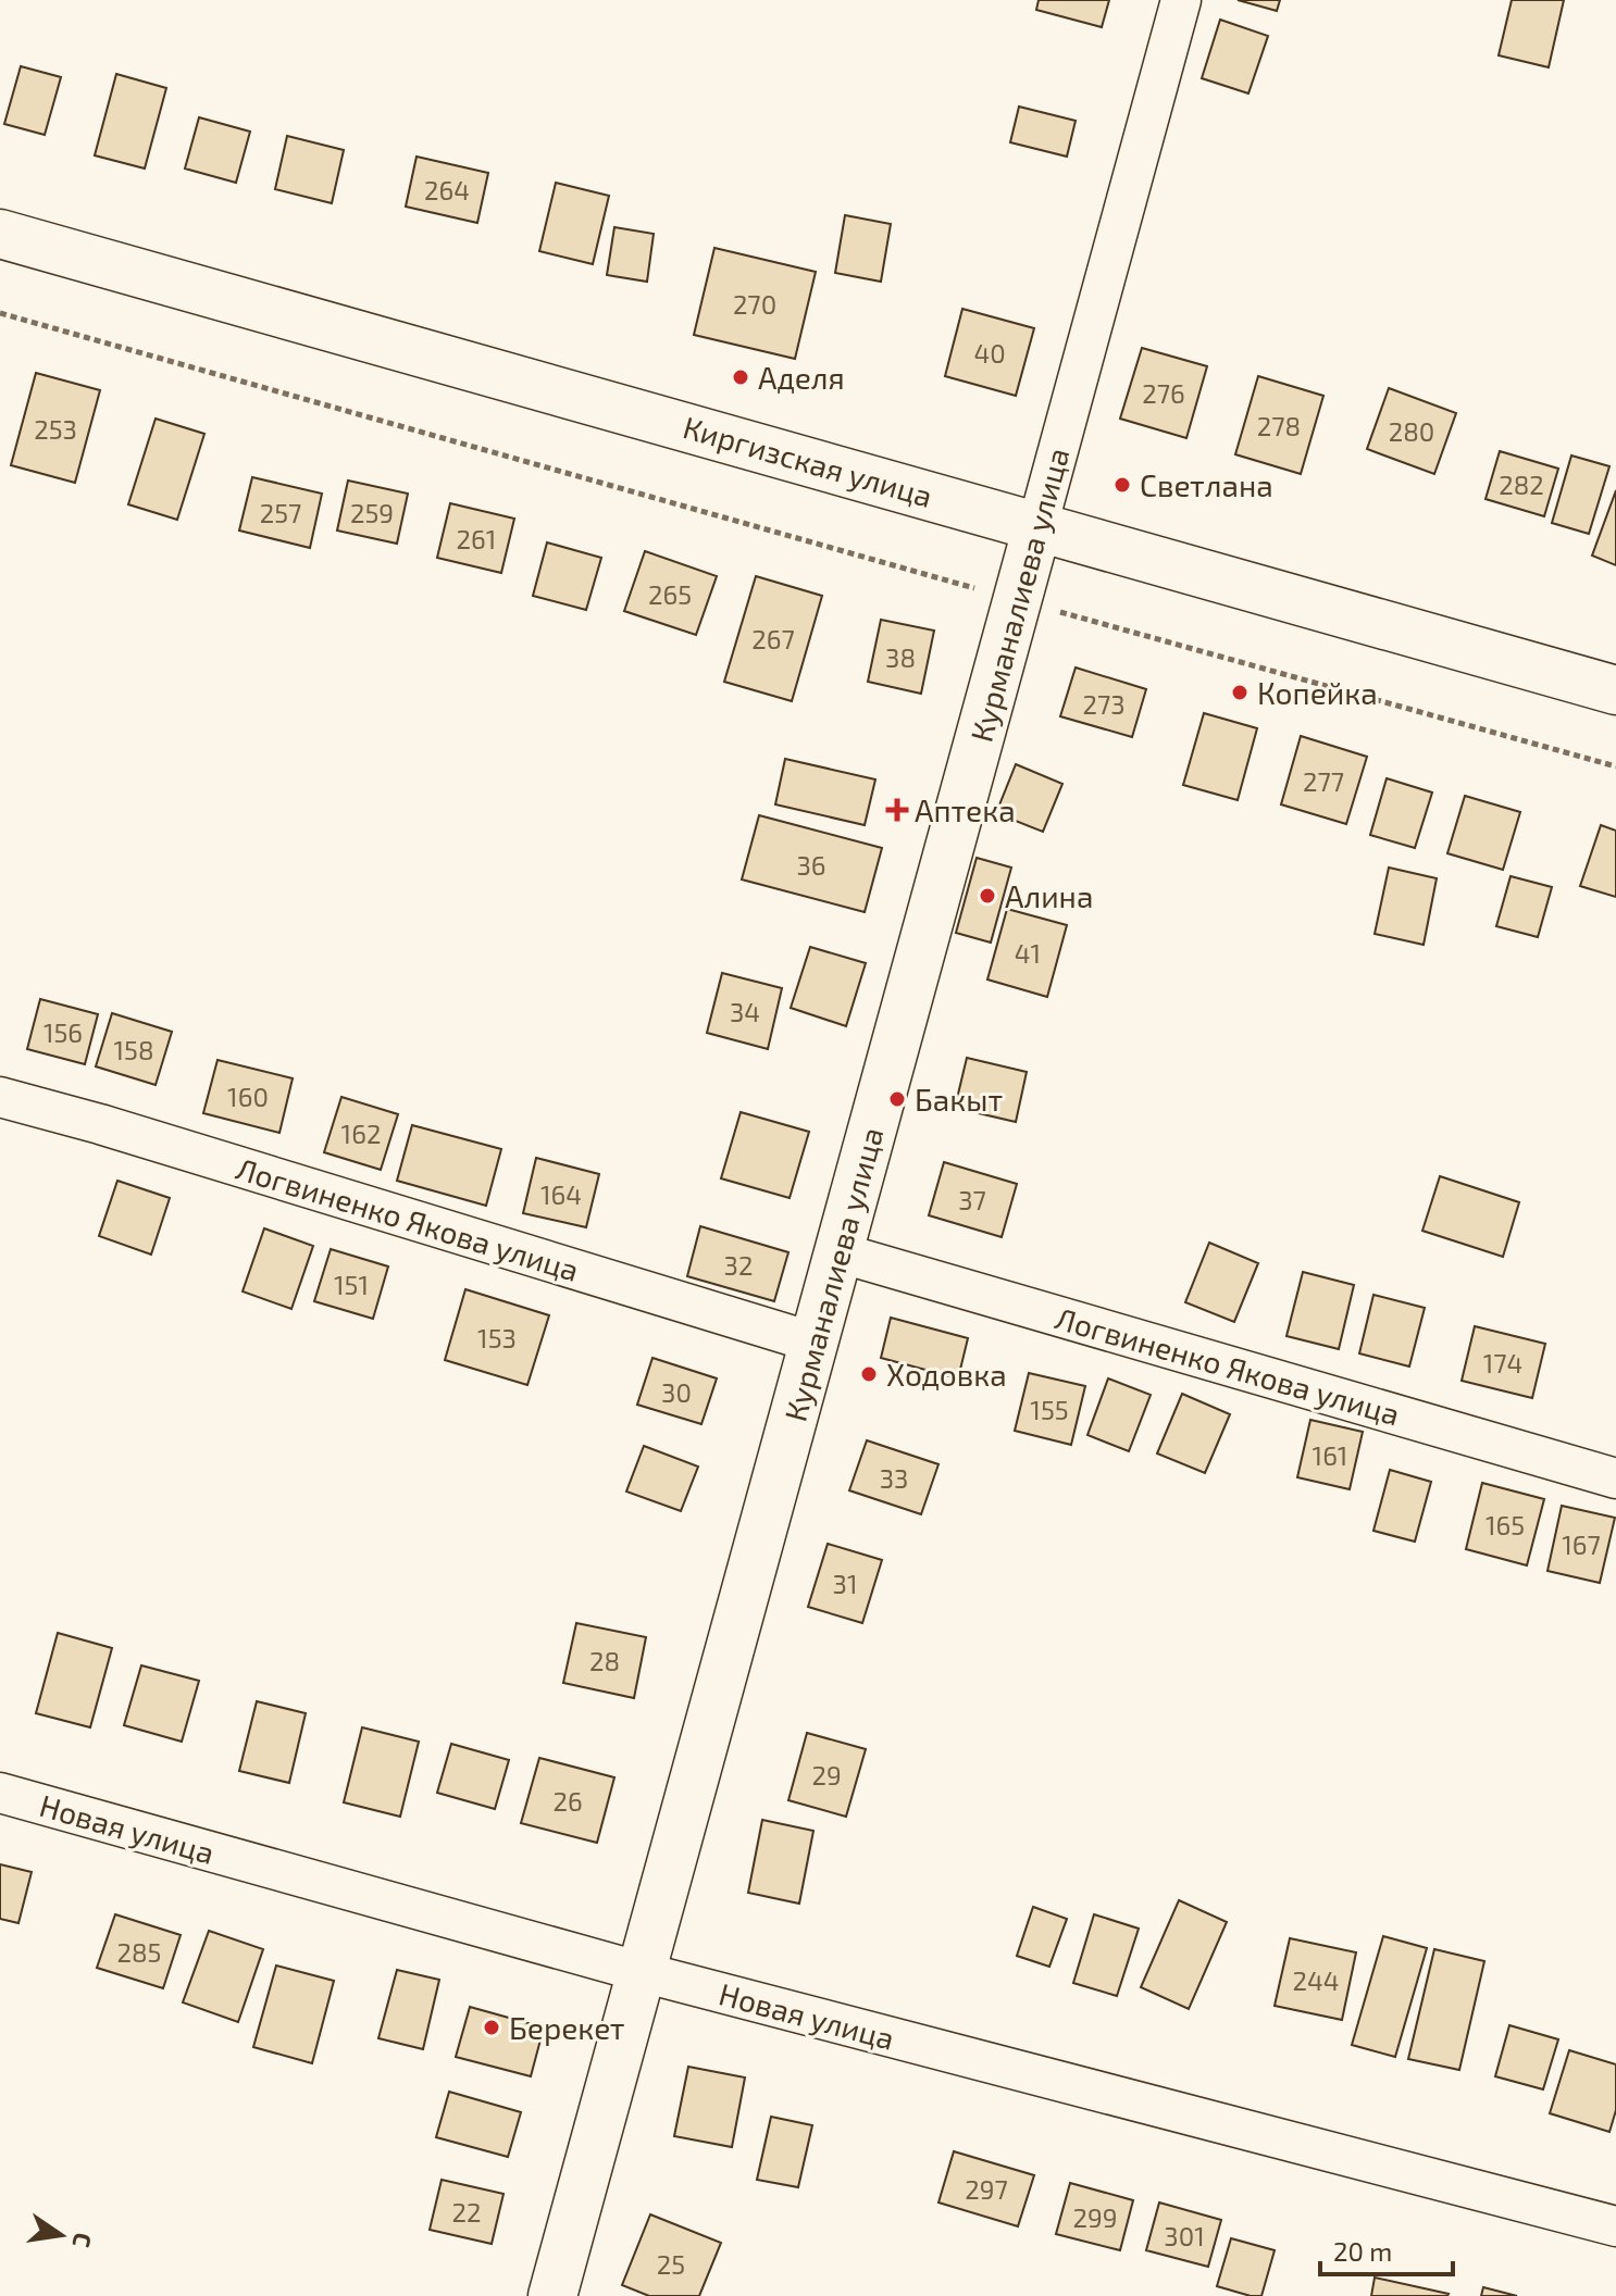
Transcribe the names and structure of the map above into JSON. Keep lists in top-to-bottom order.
{
  "streets": {
    "main road": ["Киргизская улица", "Курманалиева улица"],
    "street": ["Логвиненко Якова улица", "Новая улица"]
  },
  "crossings": [
    ["Киргизская улица", "Курманалиева улица"],
    ["Курманалиева улица", "Логвиненко Якова улица"],
    ["Курманалиева улица", "Новая улица"]
  ],
  "places": {
    "other": [
      "Аделя",
      "Светлана",
      "Копейка",
      "Алина",
      "Бакыт",
      "Ходовка",
      "Берекет"
    ],
    "health": ["Аптека"]
  },
  "house_numbers": [
    "264",
    "270",
    "40",
    "276",
    "278",
    "253",
    "280",
    "282",
    "257",
    "259",
    "261",
    "265",
    "267",
    "38",
    "273",
    "277",
    "36",
    "41",
    "34",
    "156",
    "158",
    "160",
    "162",
    "164",
    "37",
    "32",
    "151",
    "153",
    "174",
    "30",
    "155",
    "161",
    "33",
    "165",
    "167",
    "31",
    "28",
    "29",
    "26",
    "285",
    "244",
    "297",
    "22",
    "299",
    "301",
    "25"
  ],
  "scale_bar": "20 m",
  "north": "right"
}
